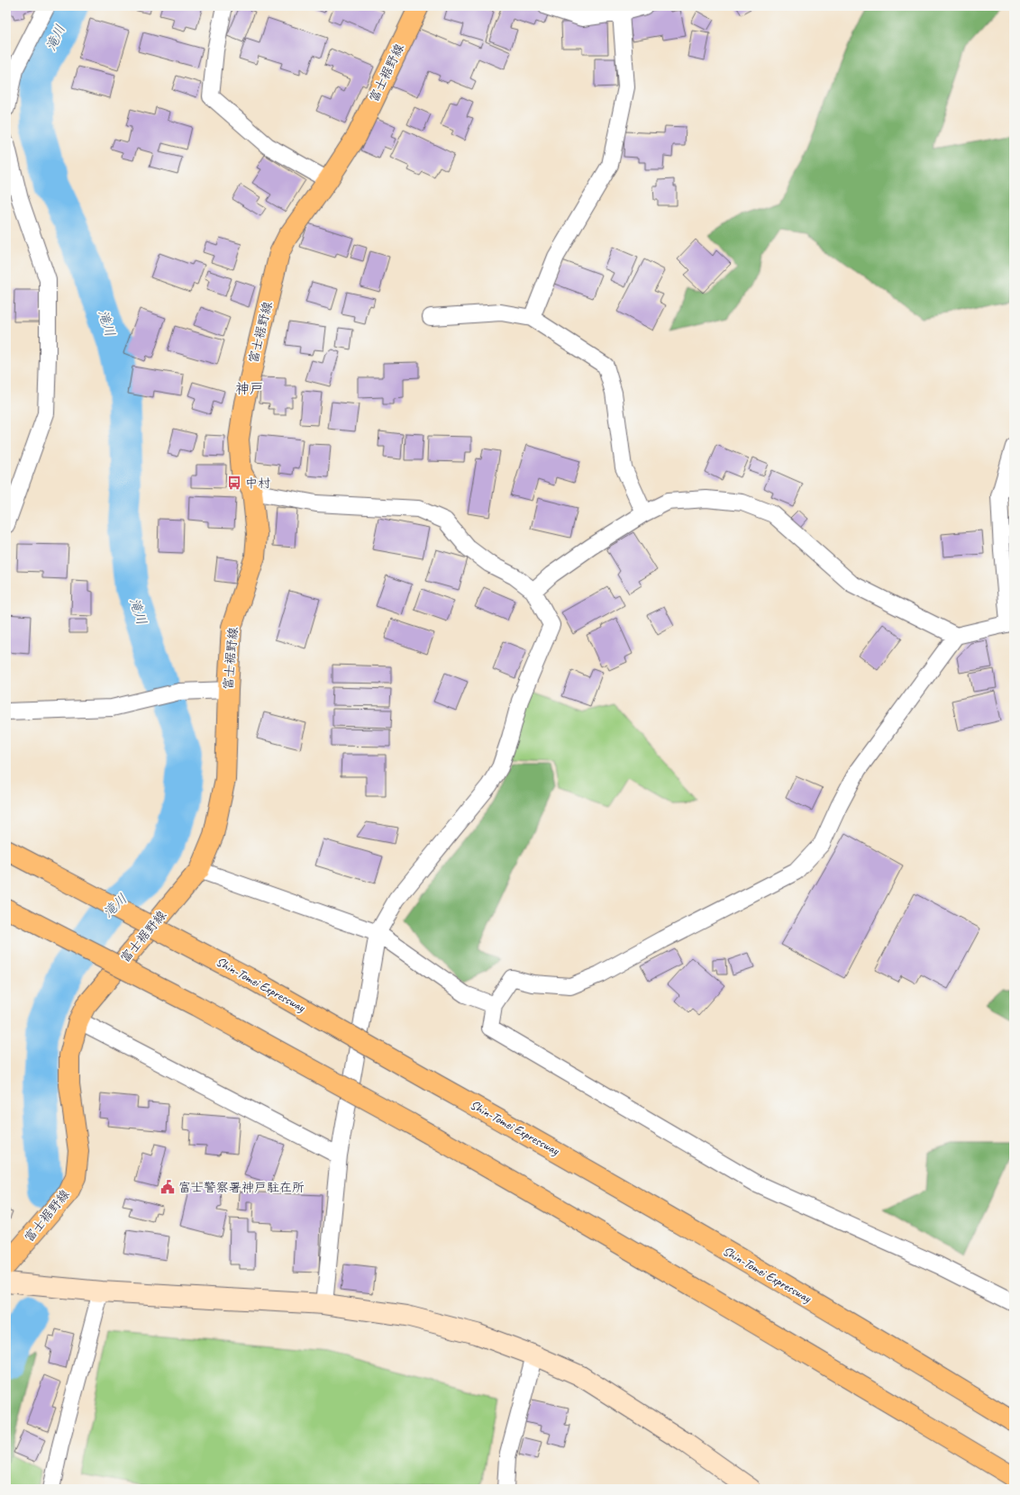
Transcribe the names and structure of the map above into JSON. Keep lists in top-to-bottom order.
{
  "streets": {
    "main road": ["富士裾野線", "Shin-Tomei Expressway"]
  },
  "districts": ["神戸"],
  "water": ["滝川"],
  "places": {
    "bus stop": ["中村"],
    "public building": ["富士警察署神戸駐在所"]
  }
}
